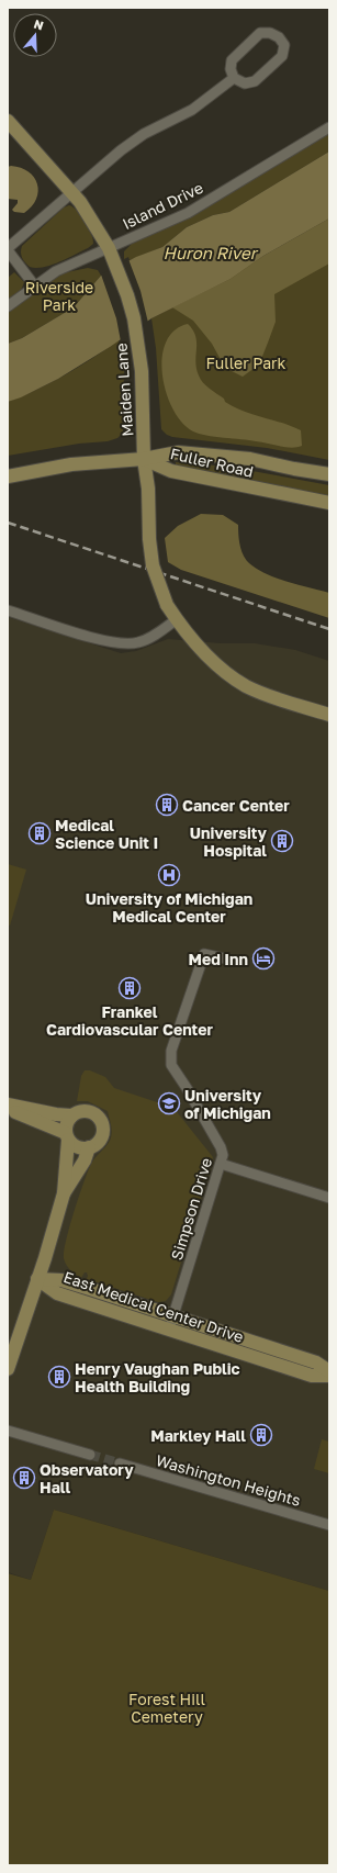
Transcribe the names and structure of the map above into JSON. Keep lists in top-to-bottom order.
{
  "streets": {
    "street": [
      "Island Drive",
      "Maiden Lane",
      "Fuller Road",
      "Simpson Drive",
      "East Medical Center Drive",
      "Washington Heights"
    ]
  },
  "crossings": [
    ["Island Drive", "Maiden Lane"],
    ["Maiden Lane", "Fuller Road"],
    ["Simpson Drive", "East Medical Center Drive"]
  ],
  "water": ["Huron River"],
  "parks": ["Riverside Park", "Fuller Park", "Forest Hill Cemetery"],
  "places": {
    "building": [
      "Cancer Center",
      "Medical Science Unit I",
      "University Hospital",
      "Frankel Cardiovascular Center",
      "Henry Vaughan Public Health Building",
      "Markley Hall",
      "Observatory Hall"
    ],
    "hospital": ["University of Michigan Medical Center"],
    "hotel": ["Med Inn"],
    "school or university": ["University of Michigan"]
  },
  "north": "top"
}
